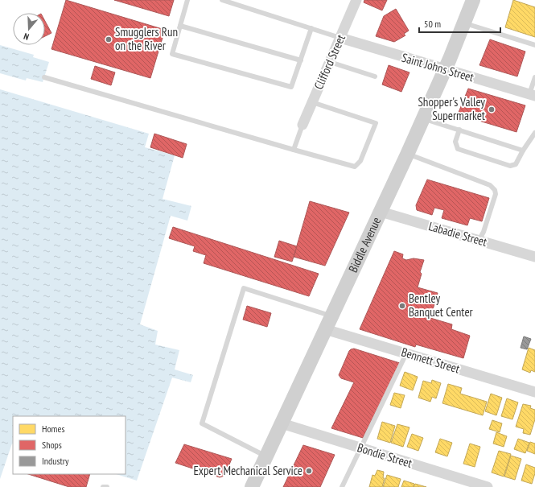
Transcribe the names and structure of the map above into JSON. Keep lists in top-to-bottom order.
{
  "streets": {
    "main road": ["Biddle Avenue"],
    "street": [
      "Clifford Street",
      "Saint Johns Street",
      "Labadie Street",
      "Bennett Street",
      "Bondie Street"
    ]
  },
  "crossings": [
    ["Clifford Street", "Saint Johns Street"],
    ["Saint Johns Street", "Biddle Avenue"],
    ["Labadie Street", "Biddle Avenue"],
    ["Biddle Avenue", "Bennett Street"],
    ["Biddle Avenue", "Bondie Street"]
  ],
  "places": [
    "Smugglers Run on the River",
    "Shopper's Valley Supermarket",
    "Bentley Banquet Center",
    "Expert Mechanical Service"
  ],
  "legend": ["Homes", "Shops", "Industry"],
  "scale_bar": "50 m",
  "north": "bottom"
}
